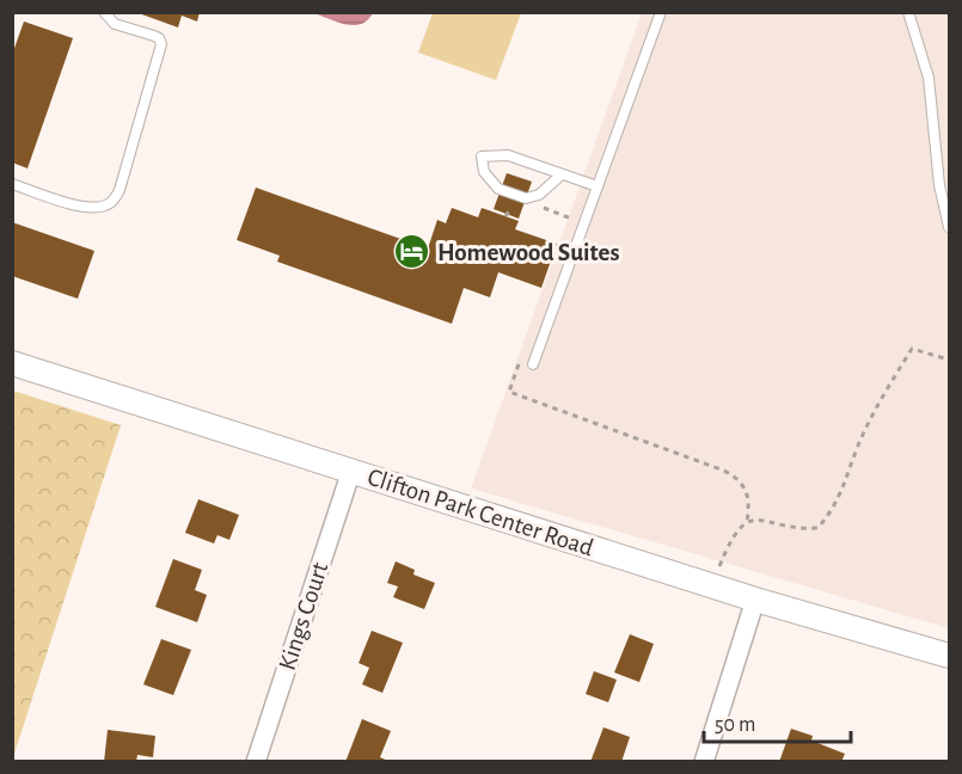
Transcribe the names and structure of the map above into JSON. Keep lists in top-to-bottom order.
{
  "streets": {
    "street": ["Clifton Park Center Road", "Kings Court"]
  },
  "crossings": [
    ["Clifton Park Center Road", "Kings Court"]
  ],
  "places": {
    "hotel": ["Homewood Suites"]
  },
  "scale_bar": "50 m"
}
